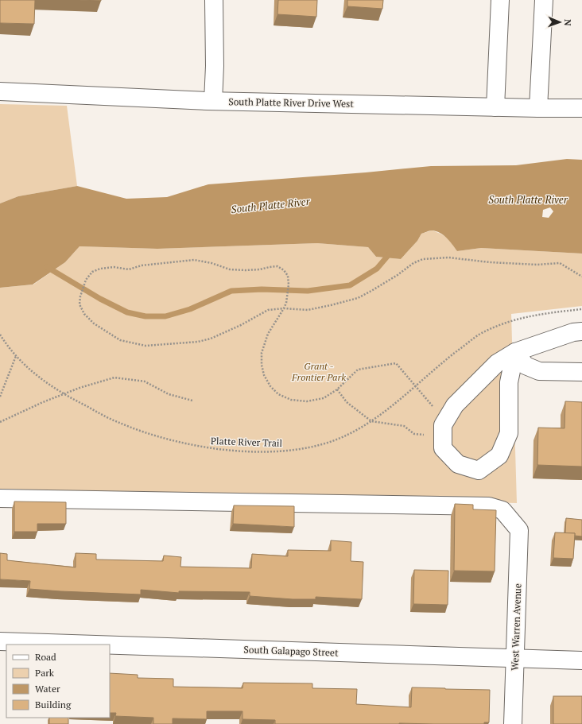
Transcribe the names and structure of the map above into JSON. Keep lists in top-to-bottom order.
{
  "streets": {
    "street": ["South Platte River Drive West", "West Warren Avenue", "South Galapago Street"],
    "path": ["Platte River Trail"]
  },
  "crossings": [
    ["West Warren Avenue", "South Galapago Street"]
  ],
  "water": ["South Platte River"],
  "parks": ["Grant - Frontier Park"],
  "legend": [
    "Road",
    "Park",
    "Water",
    "Building"
  ],
  "north": "right"
}
